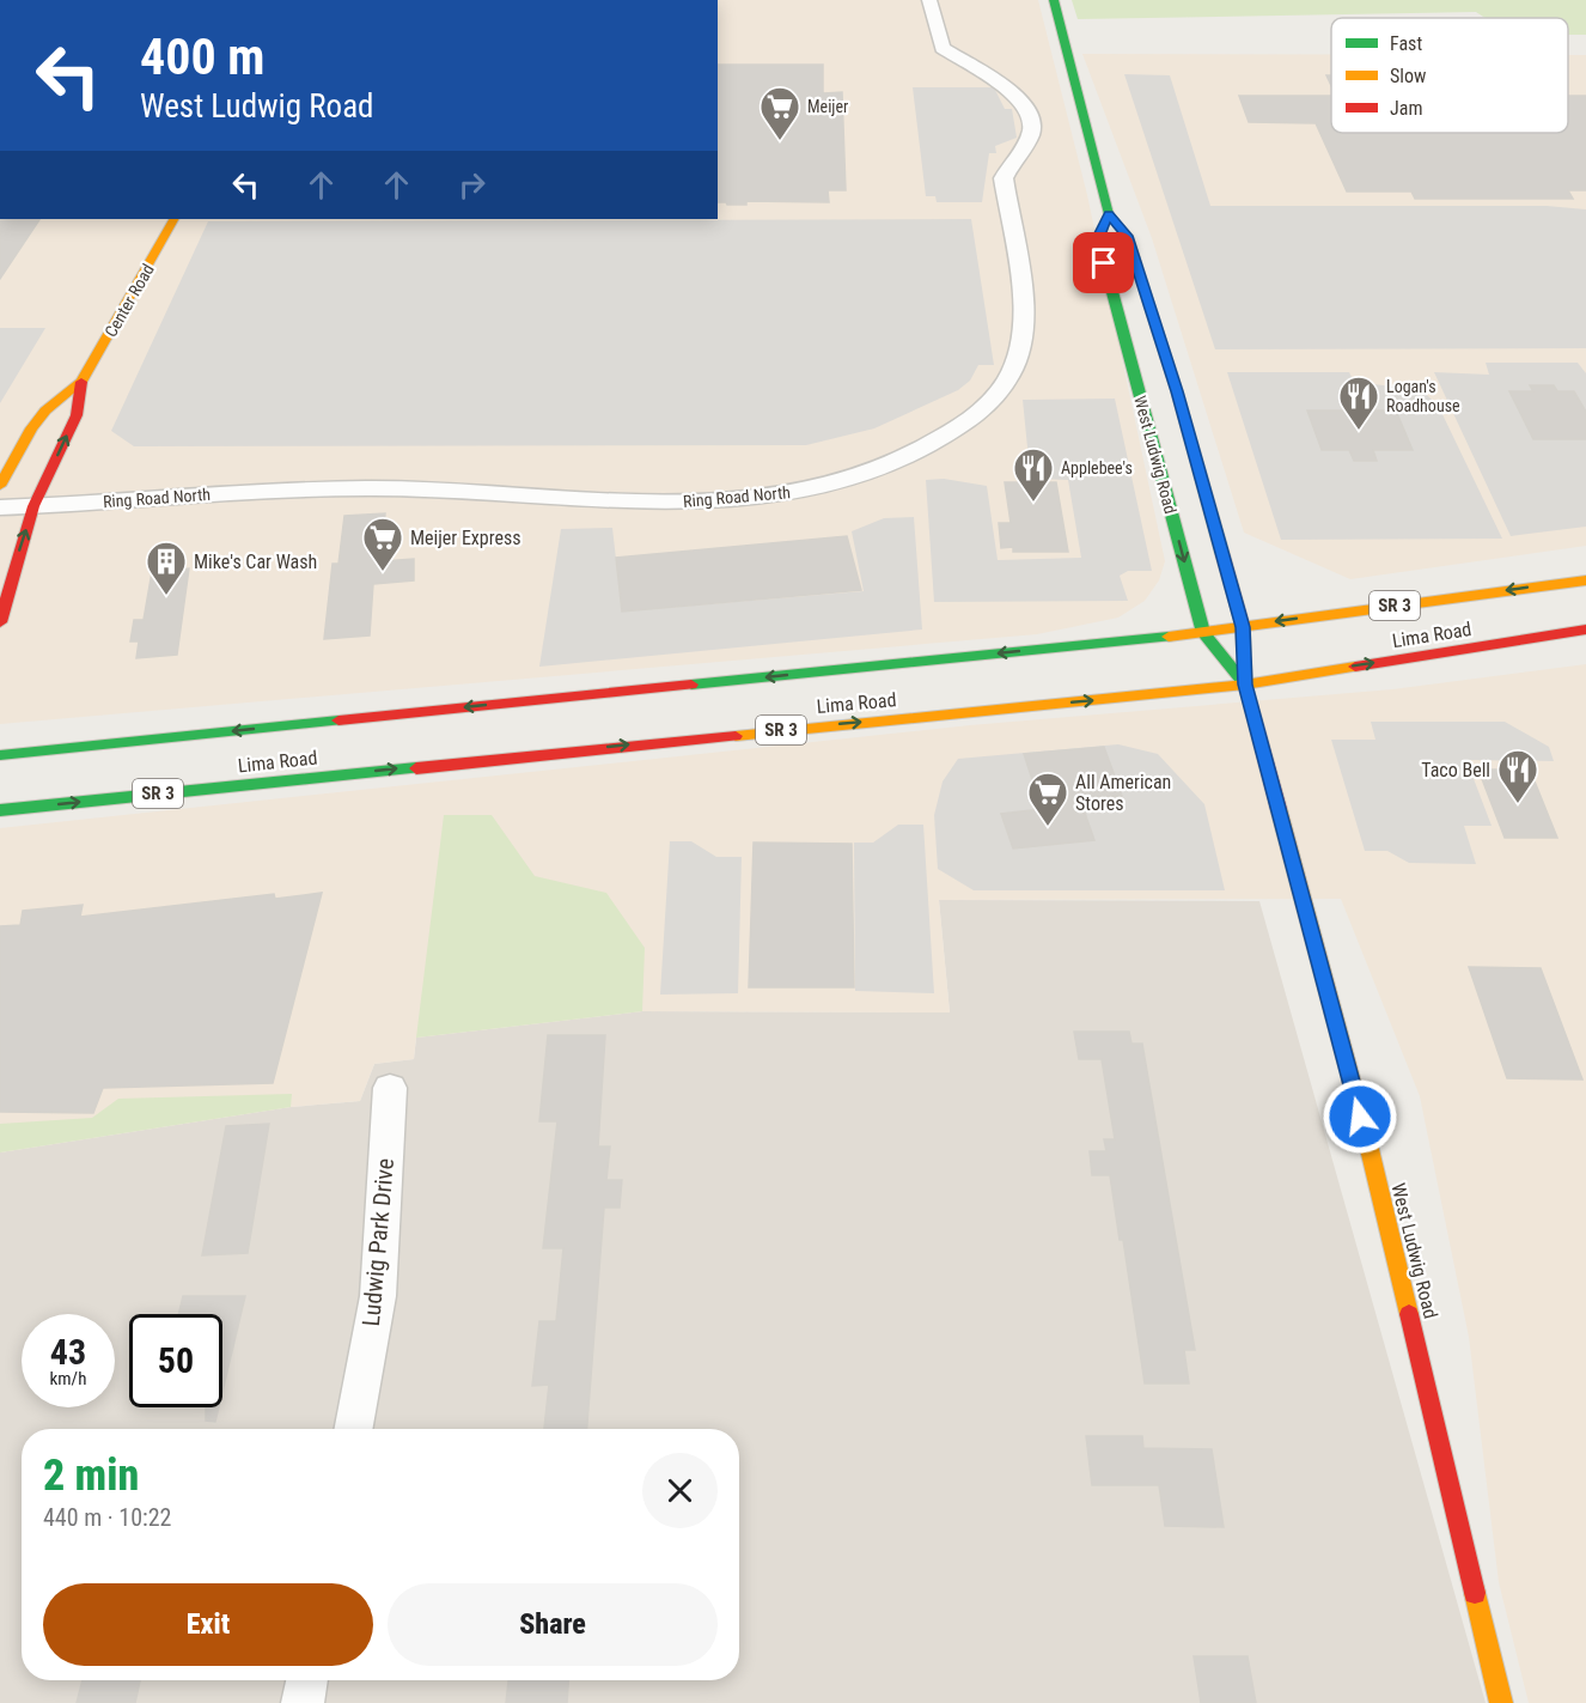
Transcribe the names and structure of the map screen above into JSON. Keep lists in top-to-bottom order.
{
  "streets": {
    "main road": [
      "Center Road",
      "West Ludwig Road",
      "SR 3",
      "Lima Road"
    ],
    "street": ["Ring Road North", "Ludwig Park Drive"]
  },
  "crossings": [
    ["Center Road", "Ring Road North"],
    ["West Ludwig Road", "Lima Road"]
  ],
  "places": {
    "supermarket": ["Meijer", "Meijer Express", "All American Stores"],
    "restaurant": ["Logan's Roadhouse", "Applebee's", "Taco Bell"],
    "building": ["Mike's Car Wash"]
  },
  "legend": ["Fast", "Slow", "Jam"],
  "page": {
    "turn": ["400 m", "West Ludwig Road"],
    "speed": "43 km/h",
    "limit": "50",
    "heading": ["2 min", "440 m · 10:22"],
    "buttons": ["Exit", "Share"]
  }
}
